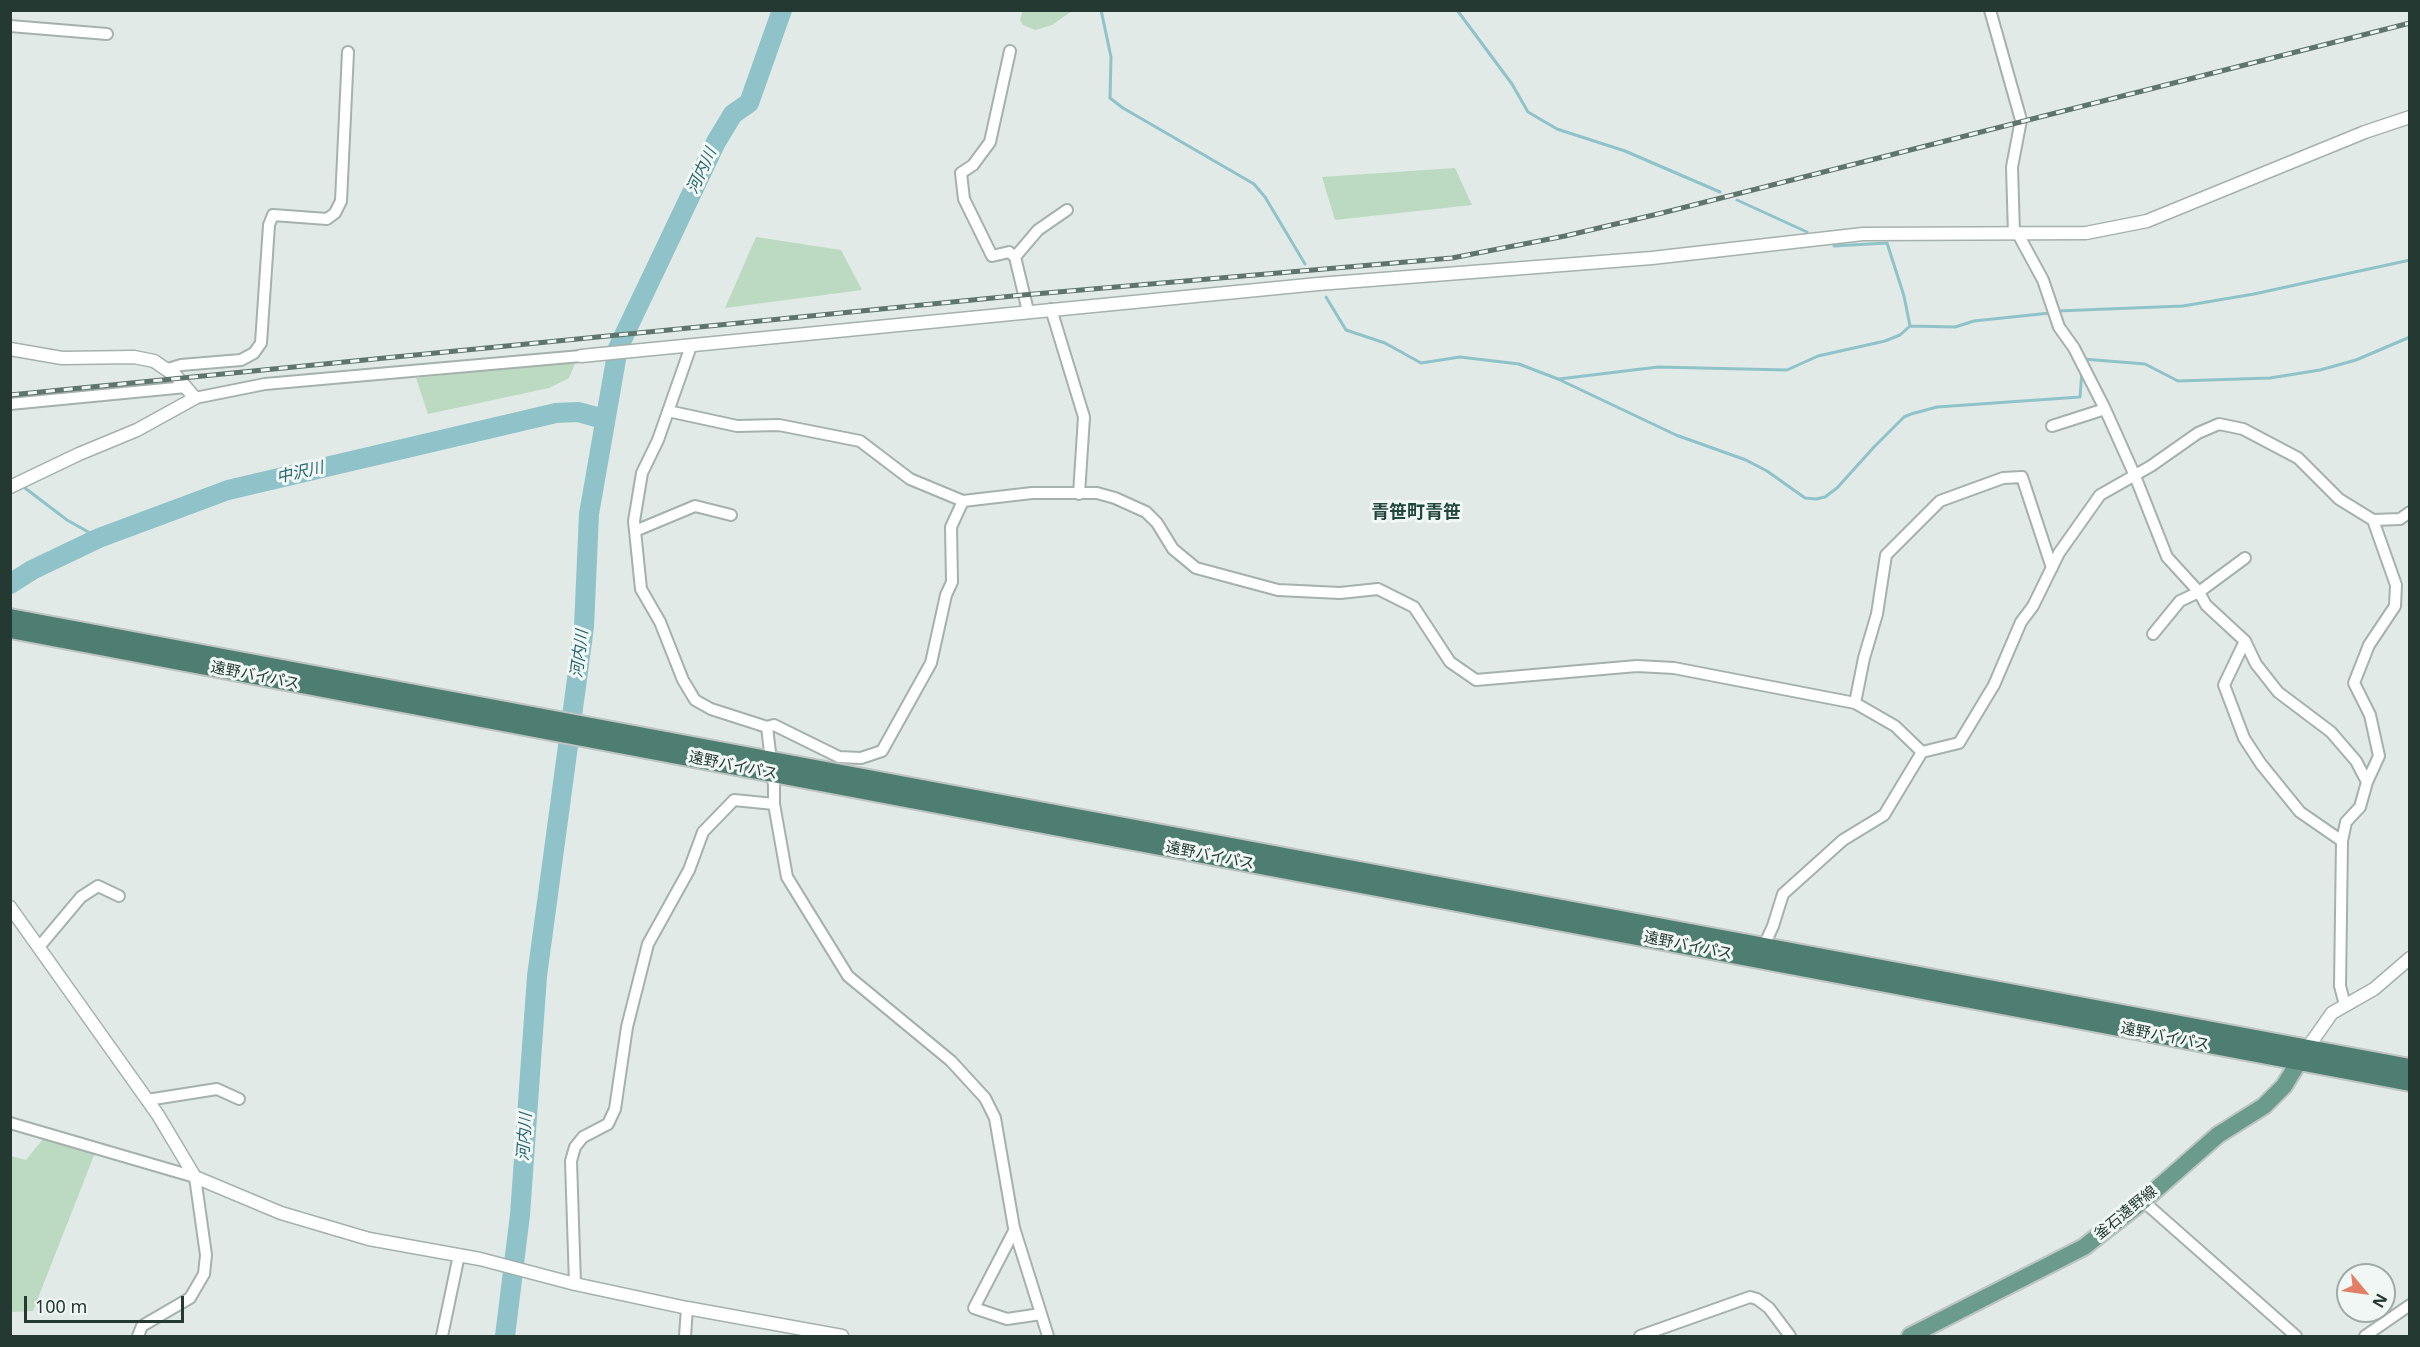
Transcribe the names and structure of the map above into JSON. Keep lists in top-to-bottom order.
{
  "streets": {
    "highway": ["遠野バイパス"],
    "main road": ["釜石遠野線"]
  },
  "crossings": [
    ["遠野バイパス", "釜石遠野線"]
  ],
  "districts": ["青笹町青笹"],
  "water": ["河内川", "中沢川"],
  "scale_bar": "100 m",
  "north": "bottom right"
}
